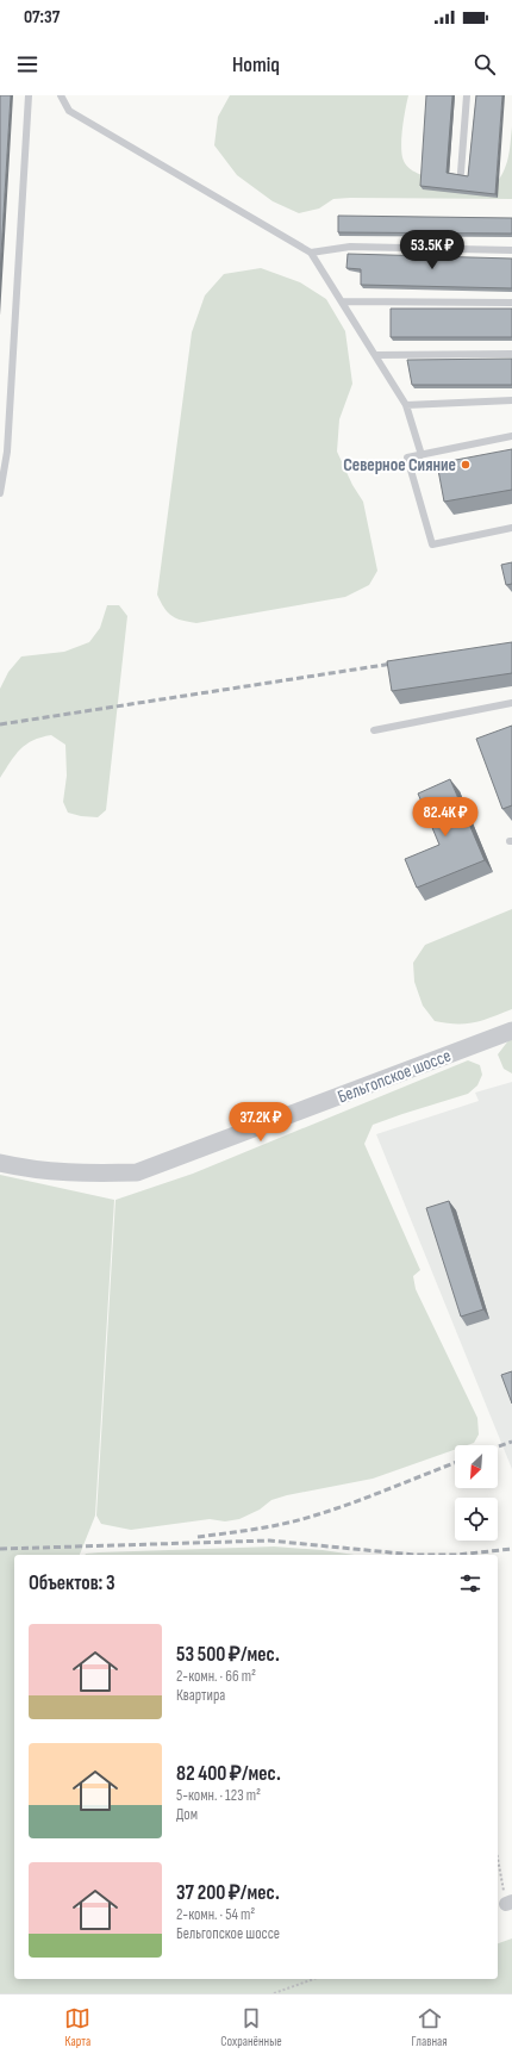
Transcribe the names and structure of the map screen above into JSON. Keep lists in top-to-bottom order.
{
  "streets": {
    "street": ["Бельгопское шоссе"]
  },
  "places": ["Северное Сияние"],
  "north": "bottom left",
  "page": {
    "status": "07:37",
    "header": "Homiq",
    "price": ["53.5K ₽", "82.4K ₽", "37.2K ₽"],
    "heading": "Объектов: 3",
    "list": [
      {
        "name": "53 500 ₽/мес.",
        "note": "2-комн. · 66 m² · Квартира"
      },
      {
        "name": "82 400 ₽/мес.",
        "note": "5-комн. · 123 m² · Дом"
      },
      {
        "name": "37 200 ₽/мес.",
        "note": "2-комн. · 54 m² · Бельгопское шоссе"
      }
    ],
    "tabs": ["Карта", "Сохранённые", "Главная"]
  }
}
